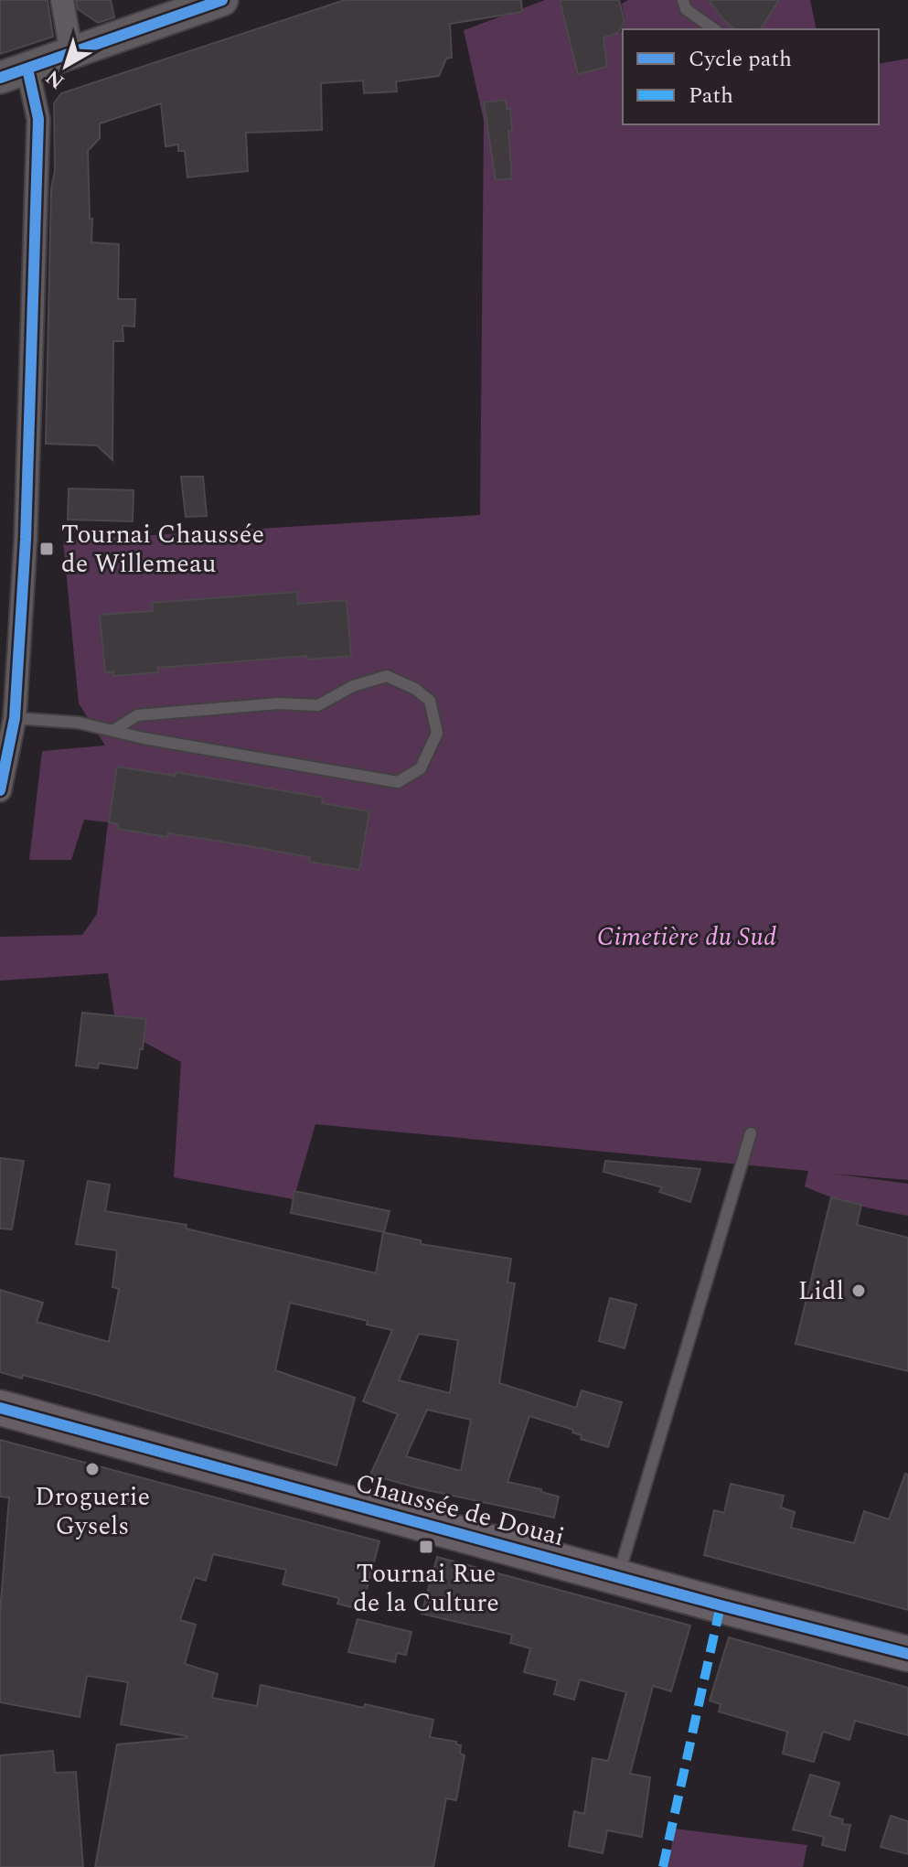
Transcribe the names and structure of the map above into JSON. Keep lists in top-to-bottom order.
{
  "streets": {
    "main road": ["Chaussée de Douai"]
  },
  "parks": ["Cimetière du Sud"],
  "places": {
    "transit": ["Tournai Chaussée de Willemeau", "Tournai Rue de la Culture"],
    "other": ["Lidl", "Droguerie Gysels"]
  },
  "legend": ["Cycle path", "Path"],
  "north": "bottom left"
}
